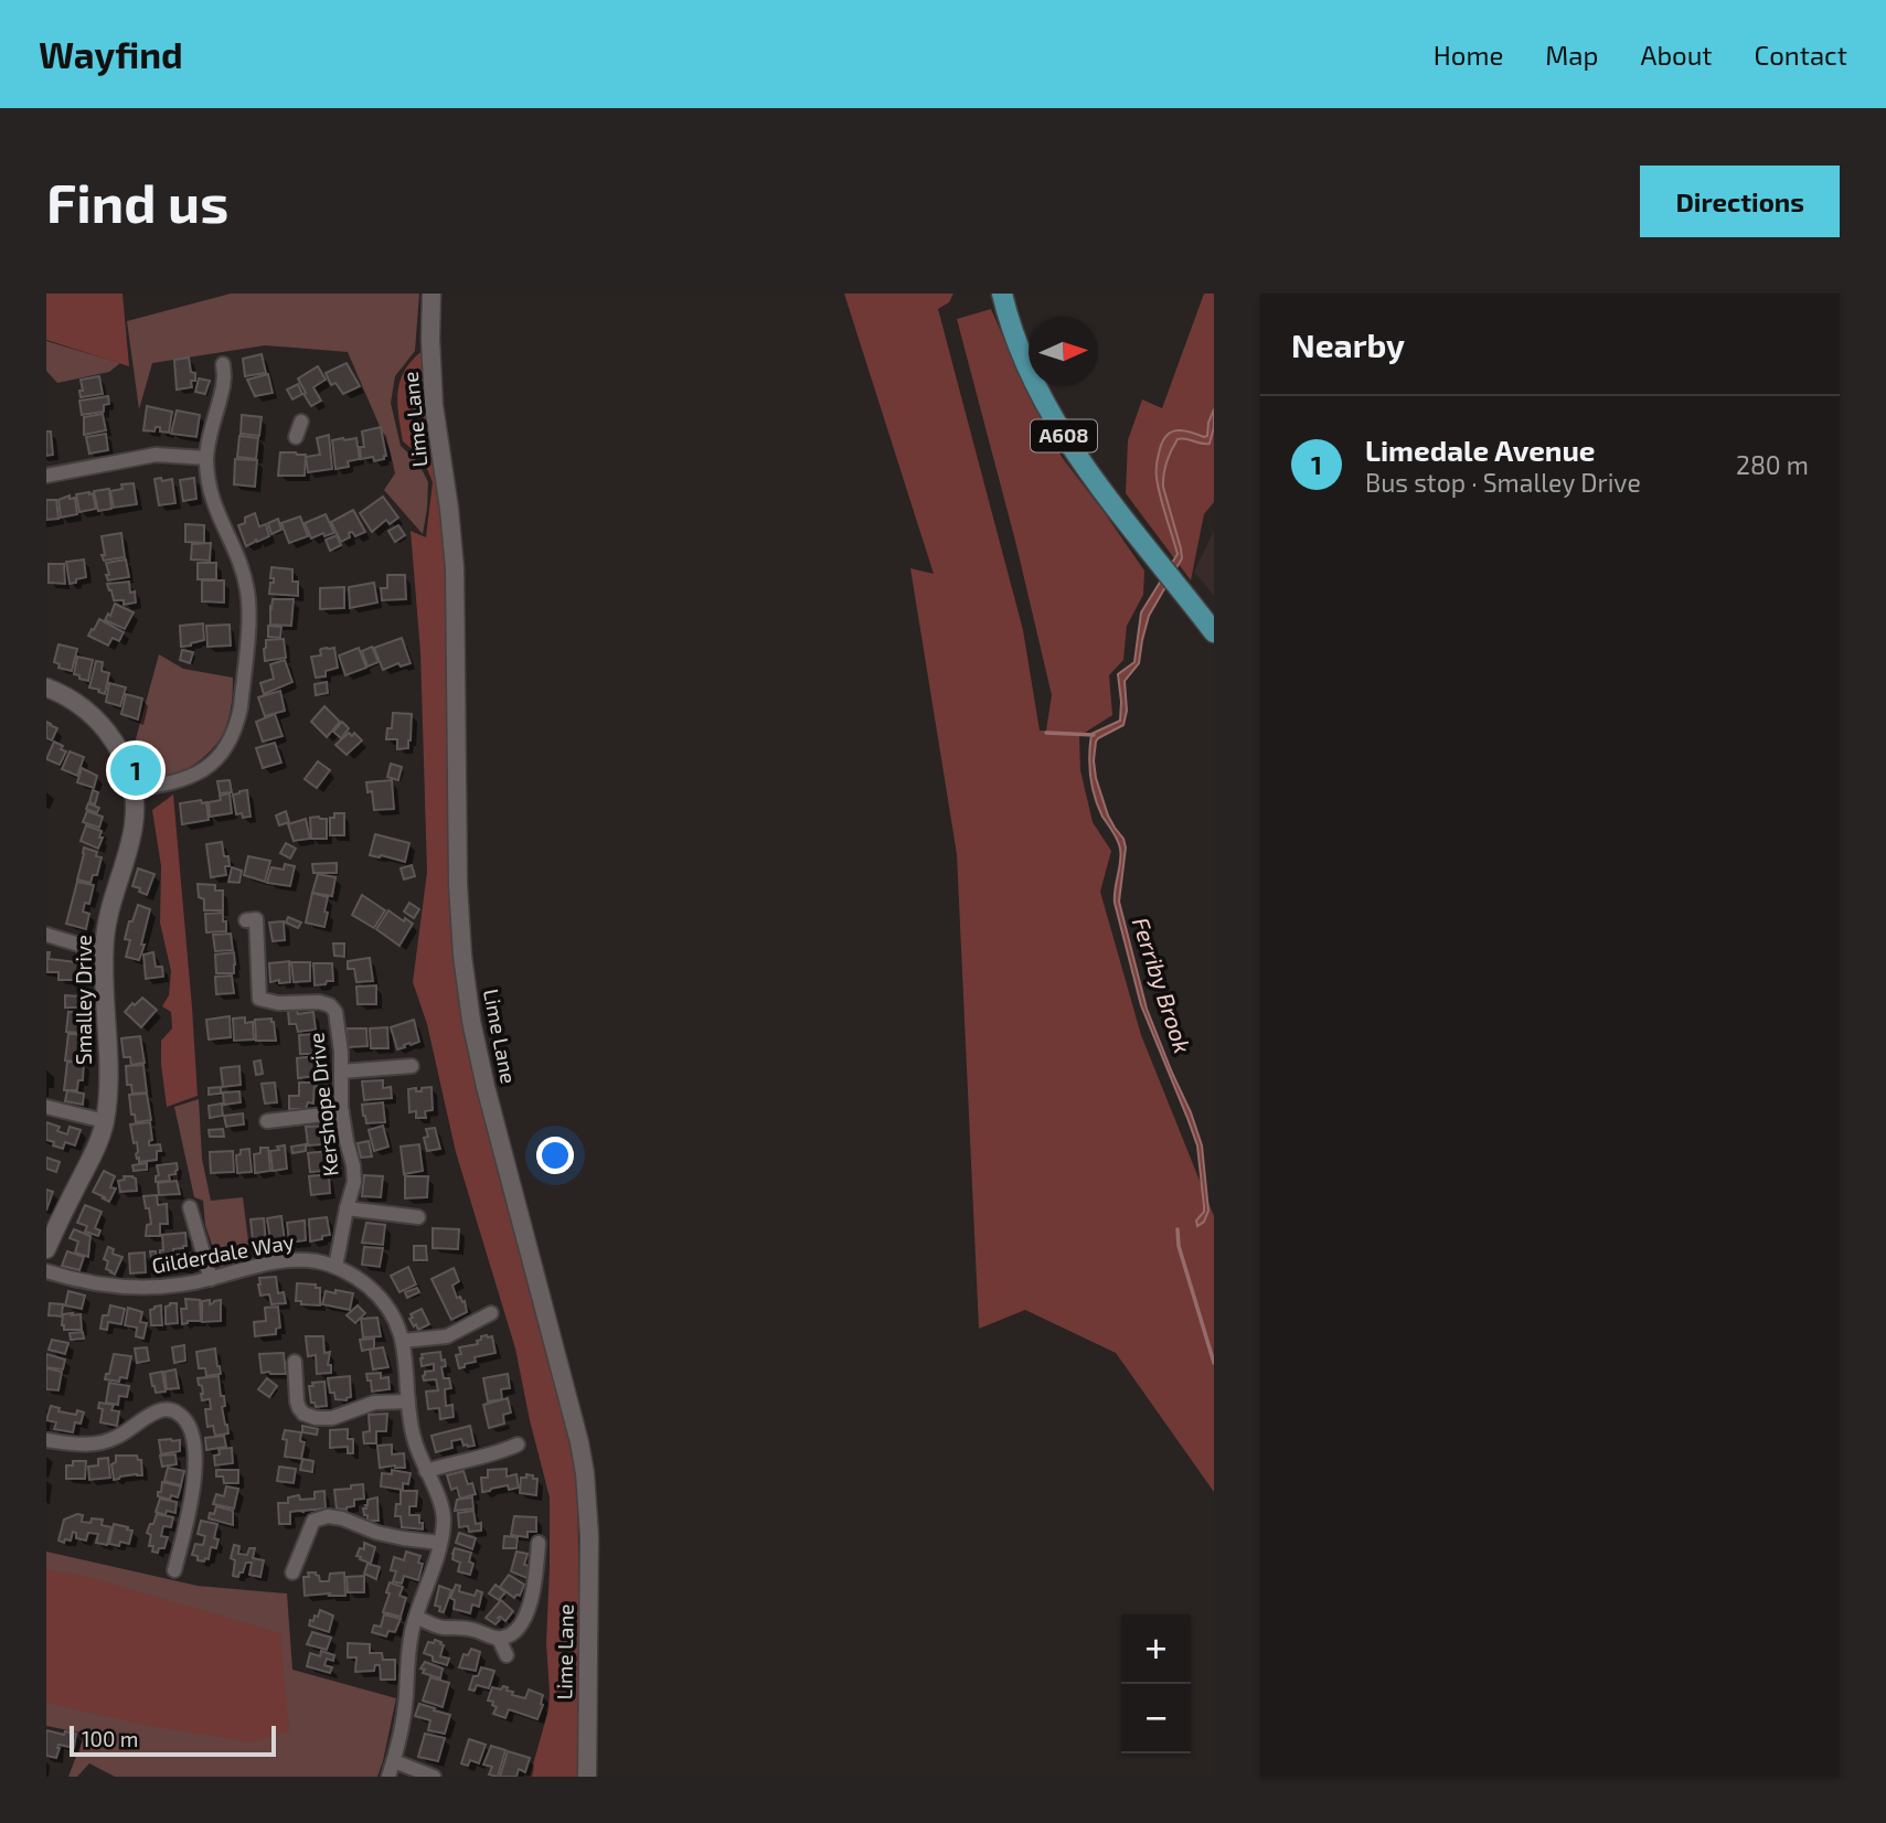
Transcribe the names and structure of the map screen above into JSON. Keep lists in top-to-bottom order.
{
  "streets": {
    "main road": ["A608"],
    "street": [
      "Lime Lane",
      "Smalley Drive",
      "Kershope Drive",
      "Gilderdale Way"
    ]
  },
  "crossings": [
    ["Kershope Drive", "Gilderdale Way"]
  ],
  "water": ["Ferriby Brook"],
  "scale_bar": "100 m",
  "north": "right",
  "page": {
    "header": "Wayfind",
    "nav": [
      "Home",
      "Map",
      "About",
      "Contact"
    ],
    "buttons": "Directions",
    "title": "Find us",
    "heading": "Nearby",
    "list": [
      {
        "mark": "1",
        "name": "Limedale Avenue",
        "note": "Bus stop · Smalley Drive",
        "value": "280 m"
      }
    ],
    "pins": "1",
    "map_buttons": ["+", "−"],
    "scale": "100 m"
  }
}
